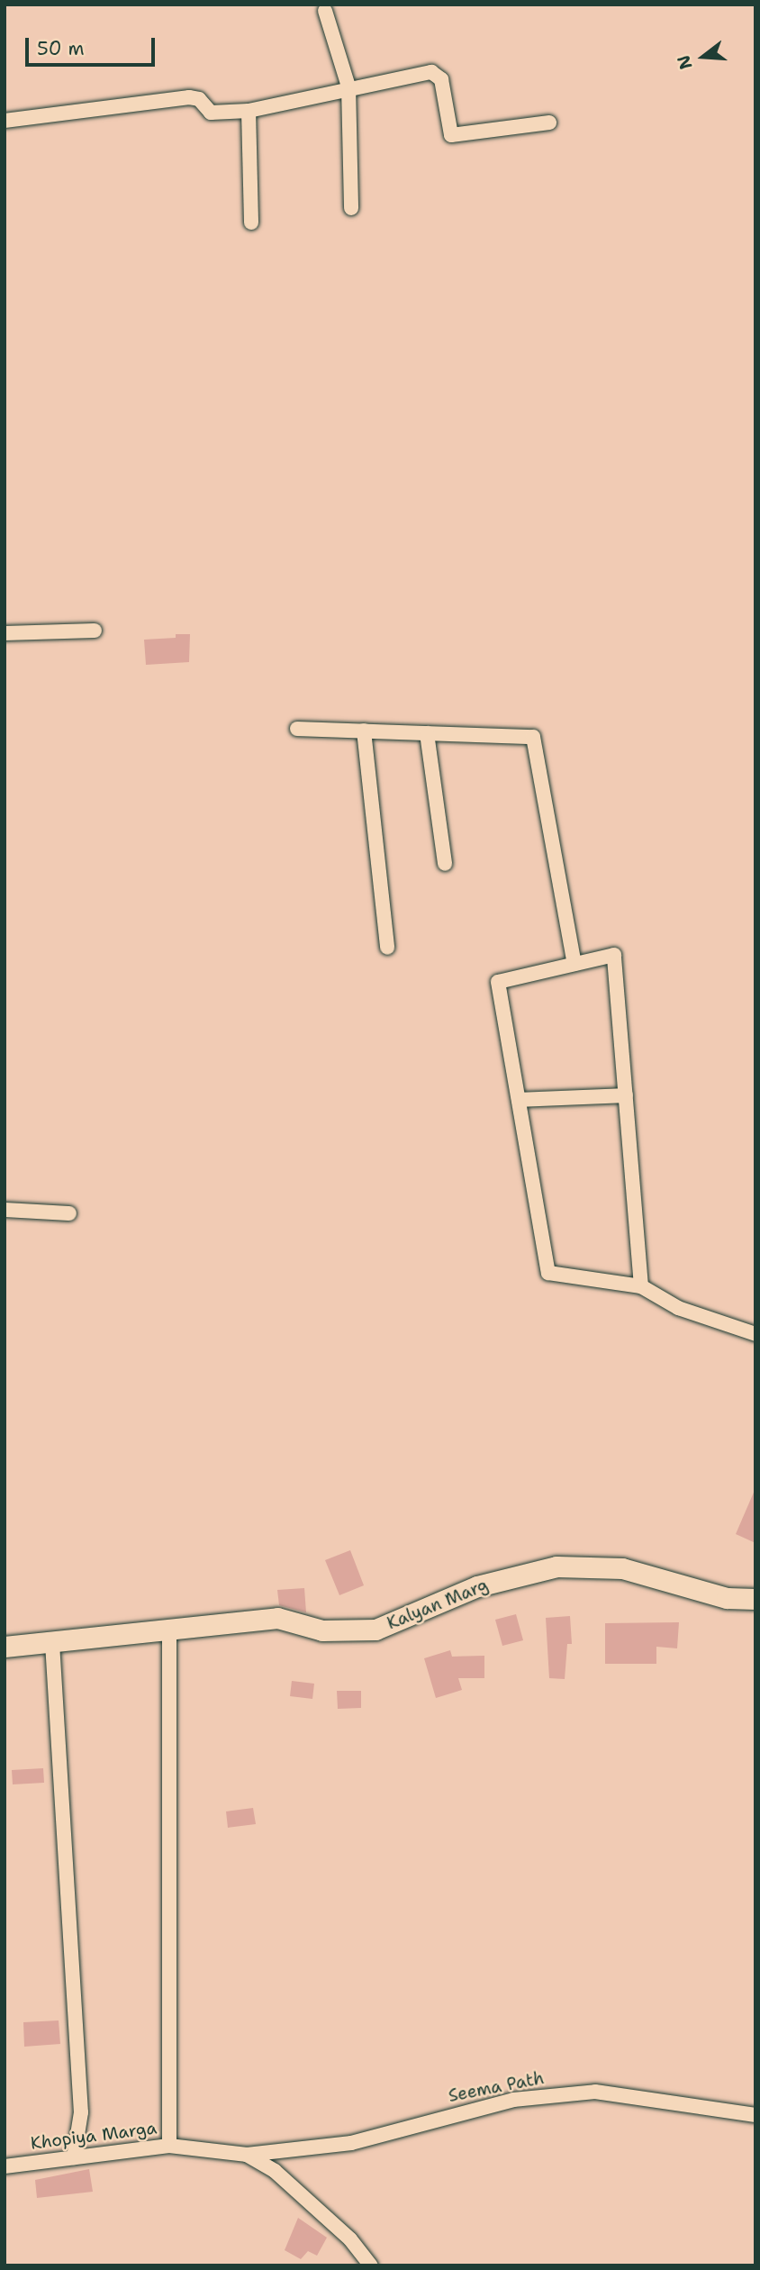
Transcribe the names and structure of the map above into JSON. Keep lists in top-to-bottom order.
{
  "streets": {
    "street": ["Kalyan Marg", "Seema Path", "Khopiya Marga"]
  },
  "crossings": [
    ["Seema Path", "Khopiya Marga"]
  ],
  "scale_bar": "50 m",
  "north": "left"
}
